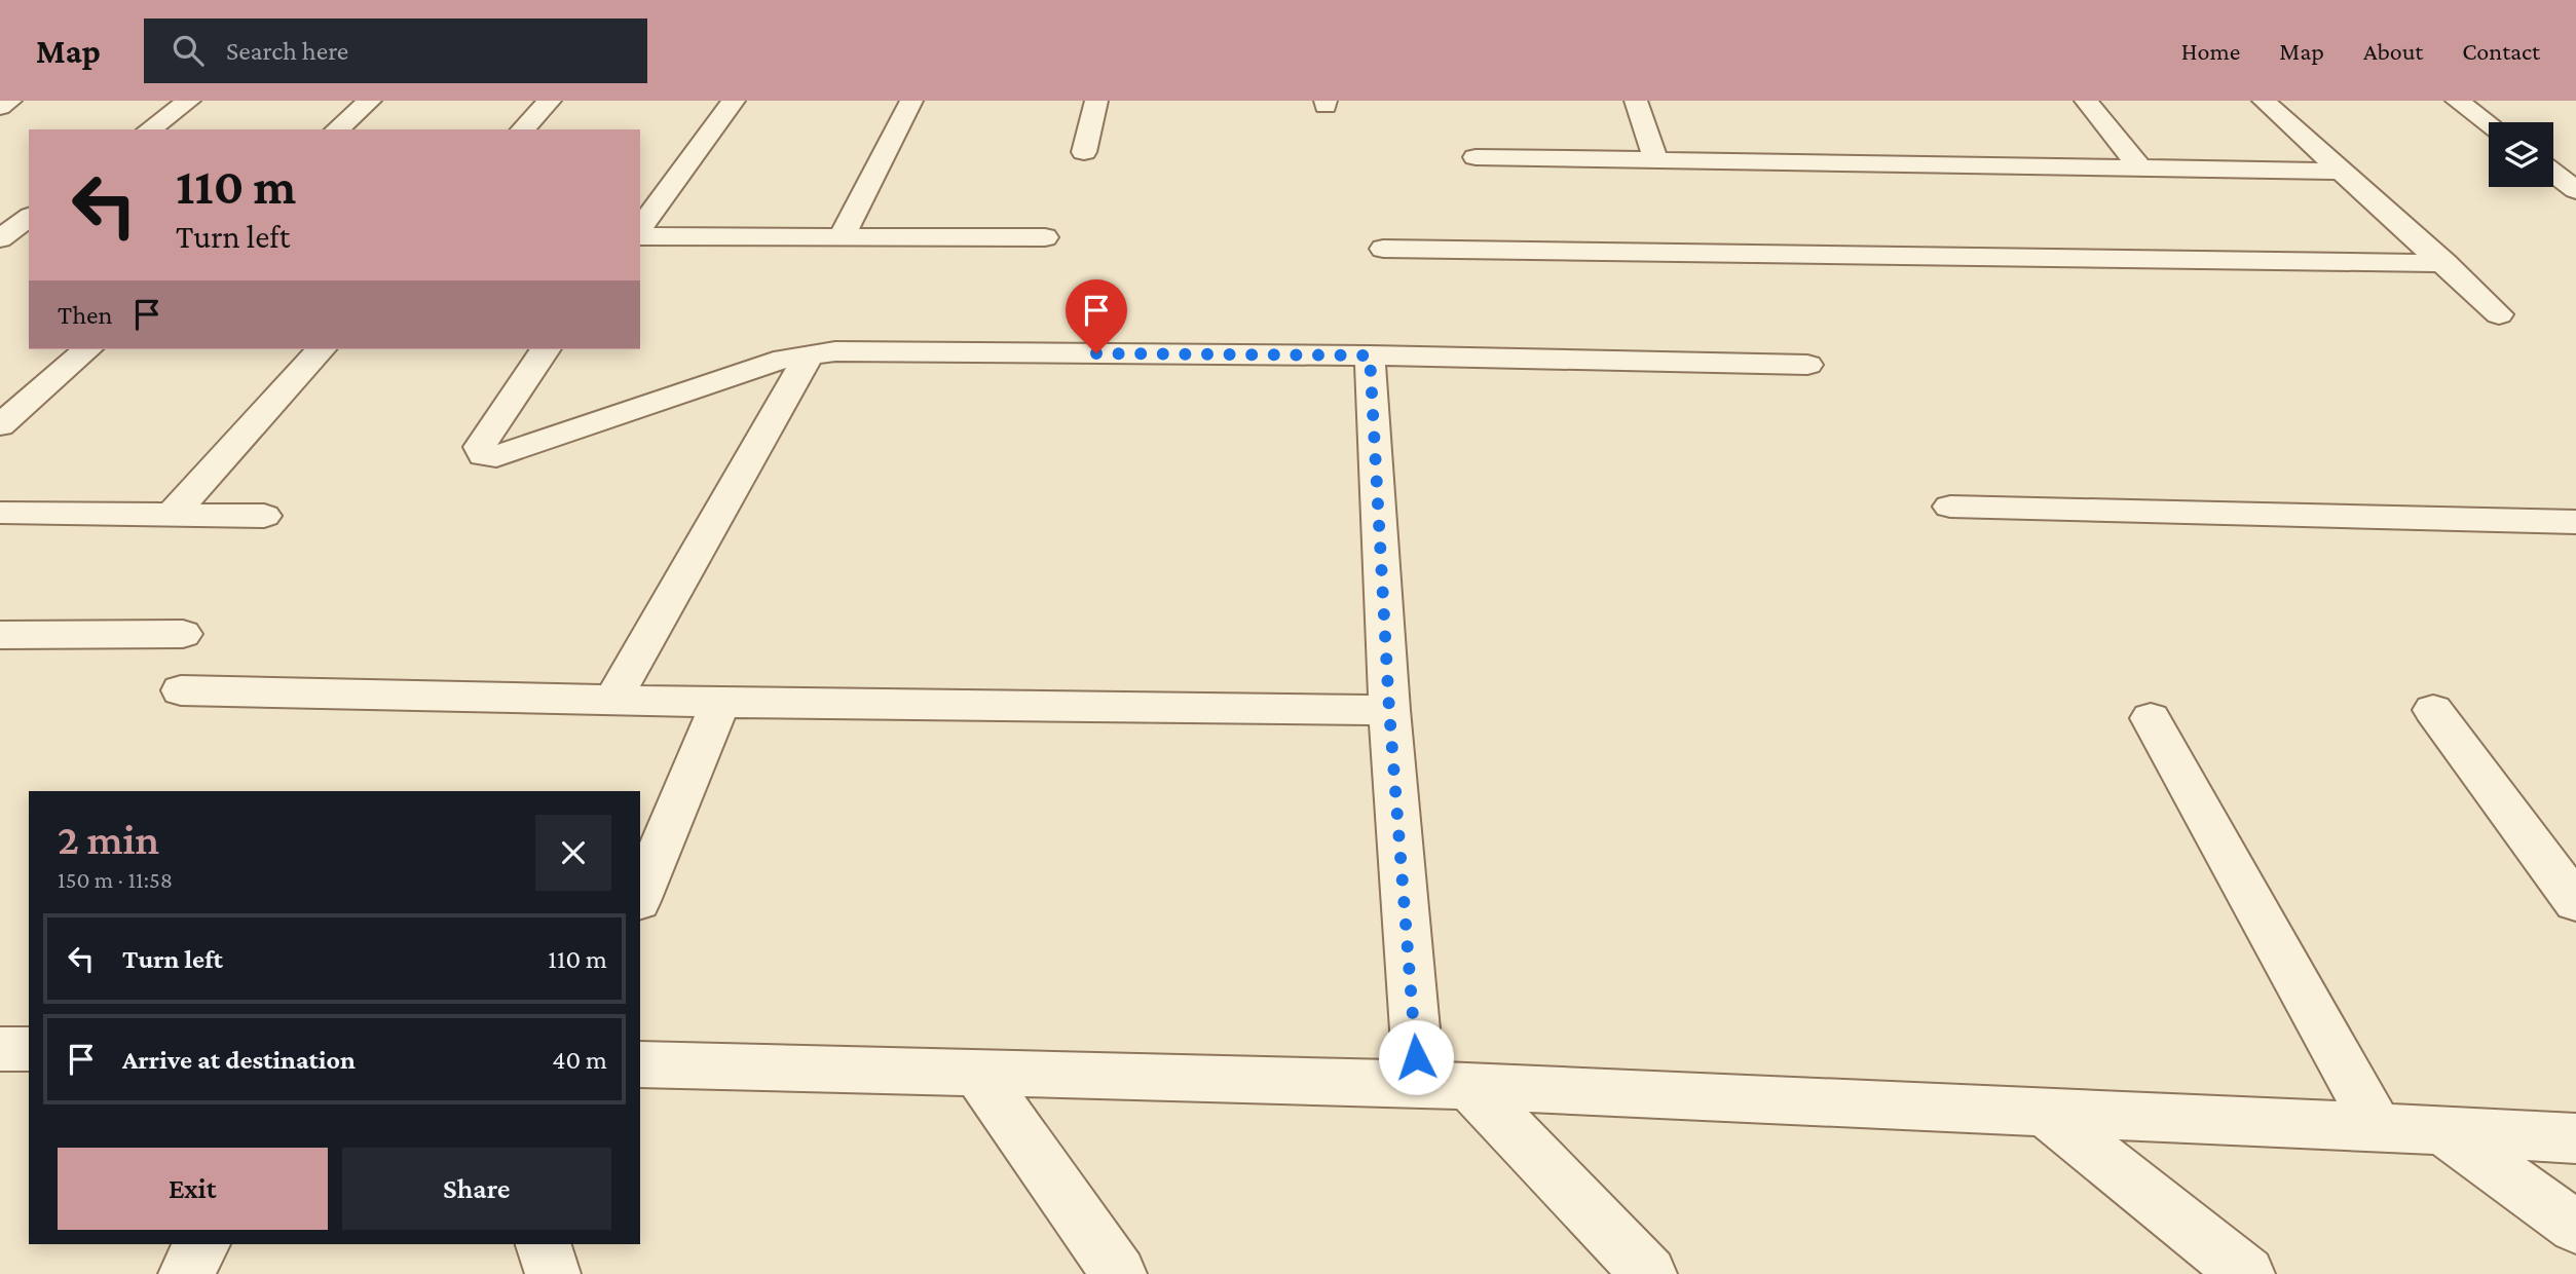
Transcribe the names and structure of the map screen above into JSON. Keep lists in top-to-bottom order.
{
  "page": {
    "header": "Map",
    "search": "Search here",
    "nav": [
      "Home",
      "Map",
      "About",
      "Contact"
    ],
    "turn": ["110 m", "Turn left"],
    "then": "Then",
    "heading": ["2 min", "150 m · 11:58"],
    "list": [
      {
        "name": "Turn left",
        "value": "110 m"
      },
      {
        "name": "Arrive at destination",
        "value": "40 m"
      }
    ],
    "buttons": ["Exit", "Share"]
  }
}
